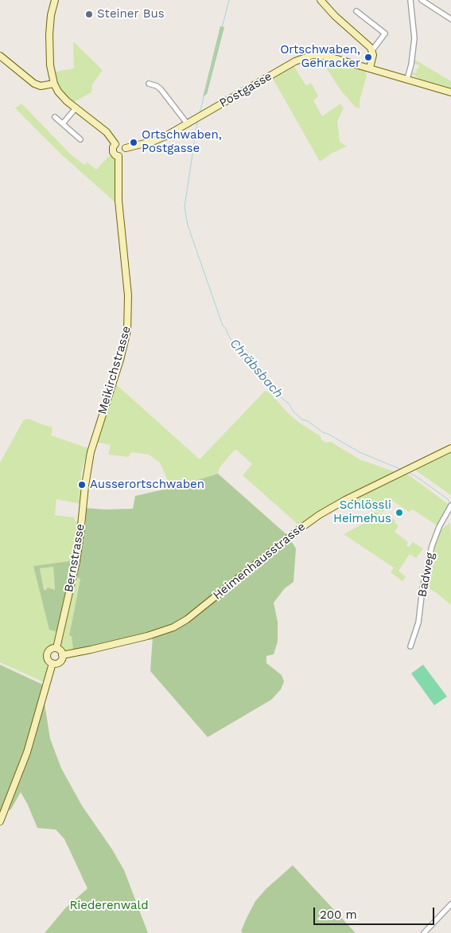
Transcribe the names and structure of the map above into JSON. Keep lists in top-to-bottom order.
{
  "streets": {
    "main road": [
      "Postgasse",
      "Meikirchstrasse",
      "Bernstrasse",
      "Heimenhausstrasse"
    ],
    "street": ["Badweg"]
  },
  "crossings": [
    ["Postgasse", "Meikirchstrasse"],
    ["Meikirchstrasse", "Bernstrasse"],
    ["Bernstrasse", "Heimenhausstrasse"]
  ],
  "water": ["Chräbsbach"],
  "parks": ["Riederenwald"],
  "places": [
    "Steiner Bus",
    "Ortschwaben, Gehracker",
    "Ortschwaben, Postgasse",
    "Ausserortschwaben",
    "Schlössli Heimehus"
  ],
  "scale_bar": "200 m"
}
